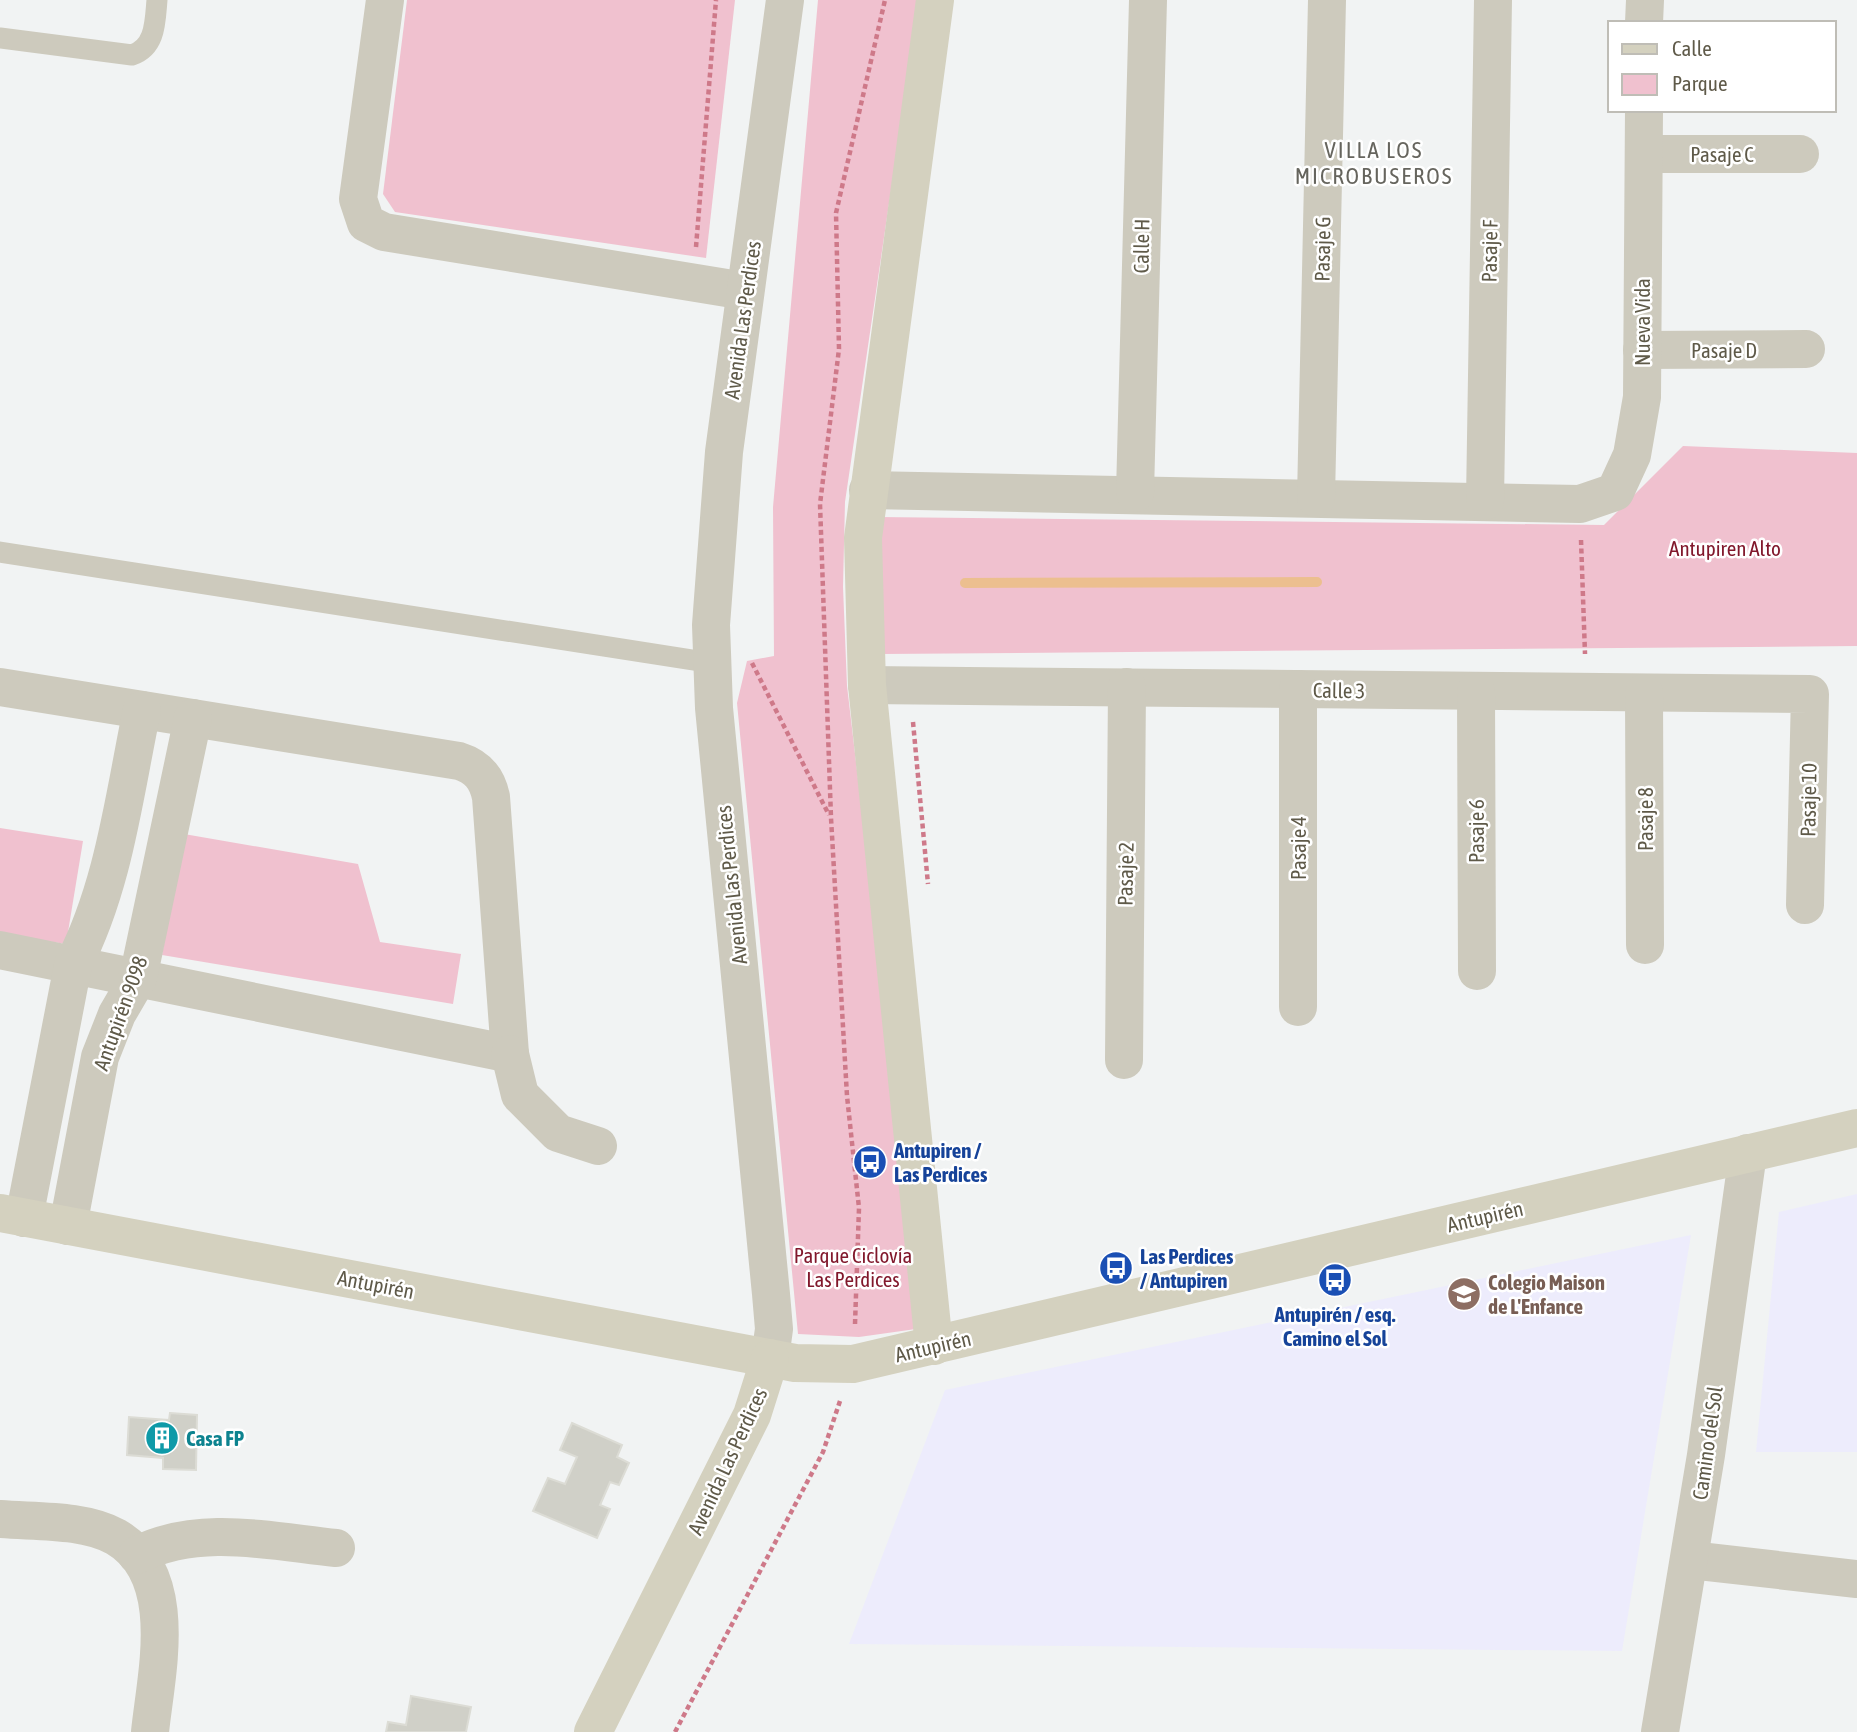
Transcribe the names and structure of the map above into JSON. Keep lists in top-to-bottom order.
{
  "streets": {
    "street": [
      "Pasaje C",
      "Calle H",
      "Pasaje G",
      "Pasaje F",
      "Avenida Las Perdices",
      "Nueva Vida",
      "Pasaje D",
      "Calle 3",
      "Pasaje 10",
      "Pasaje 8",
      "Pasaje 6",
      "Pasaje 4",
      "Pasaje 2",
      "Antupirén 9098",
      "Antupirén",
      "Camino del Sol"
    ]
  },
  "crossings": [
    ["Pasaje C", "Nueva Vida"],
    ["Avenida Las Perdices", "Antupirén"],
    ["Nueva Vida", "Pasaje D"],
    ["Calle 3", "Pasaje 10"],
    ["Calle 3", "Pasaje 8"],
    ["Calle 3", "Pasaje 6"],
    ["Calle 3", "Pasaje 4"],
    ["Calle 3", "Pasaje 2"],
    ["Antupirén 9098", "Antupirén"],
    ["Antupirén", "Camino del Sol"]
  ],
  "districts": ["VILLA LOS MICROBUSEROS"],
  "parks": ["Antupiren Alto", "Parque Ciclovía Las Perdices"],
  "places": {
    "bus stop": ["Antupiren / Las Perdices", "Las Perdices / Antupiren", "Antupirén / esq. Camino el Sol"],
    "school or university": ["Colegio Maison de L'Enfance"],
    "building": ["Casa FP"]
  },
  "legend": ["Calle", "Parque"]
}
